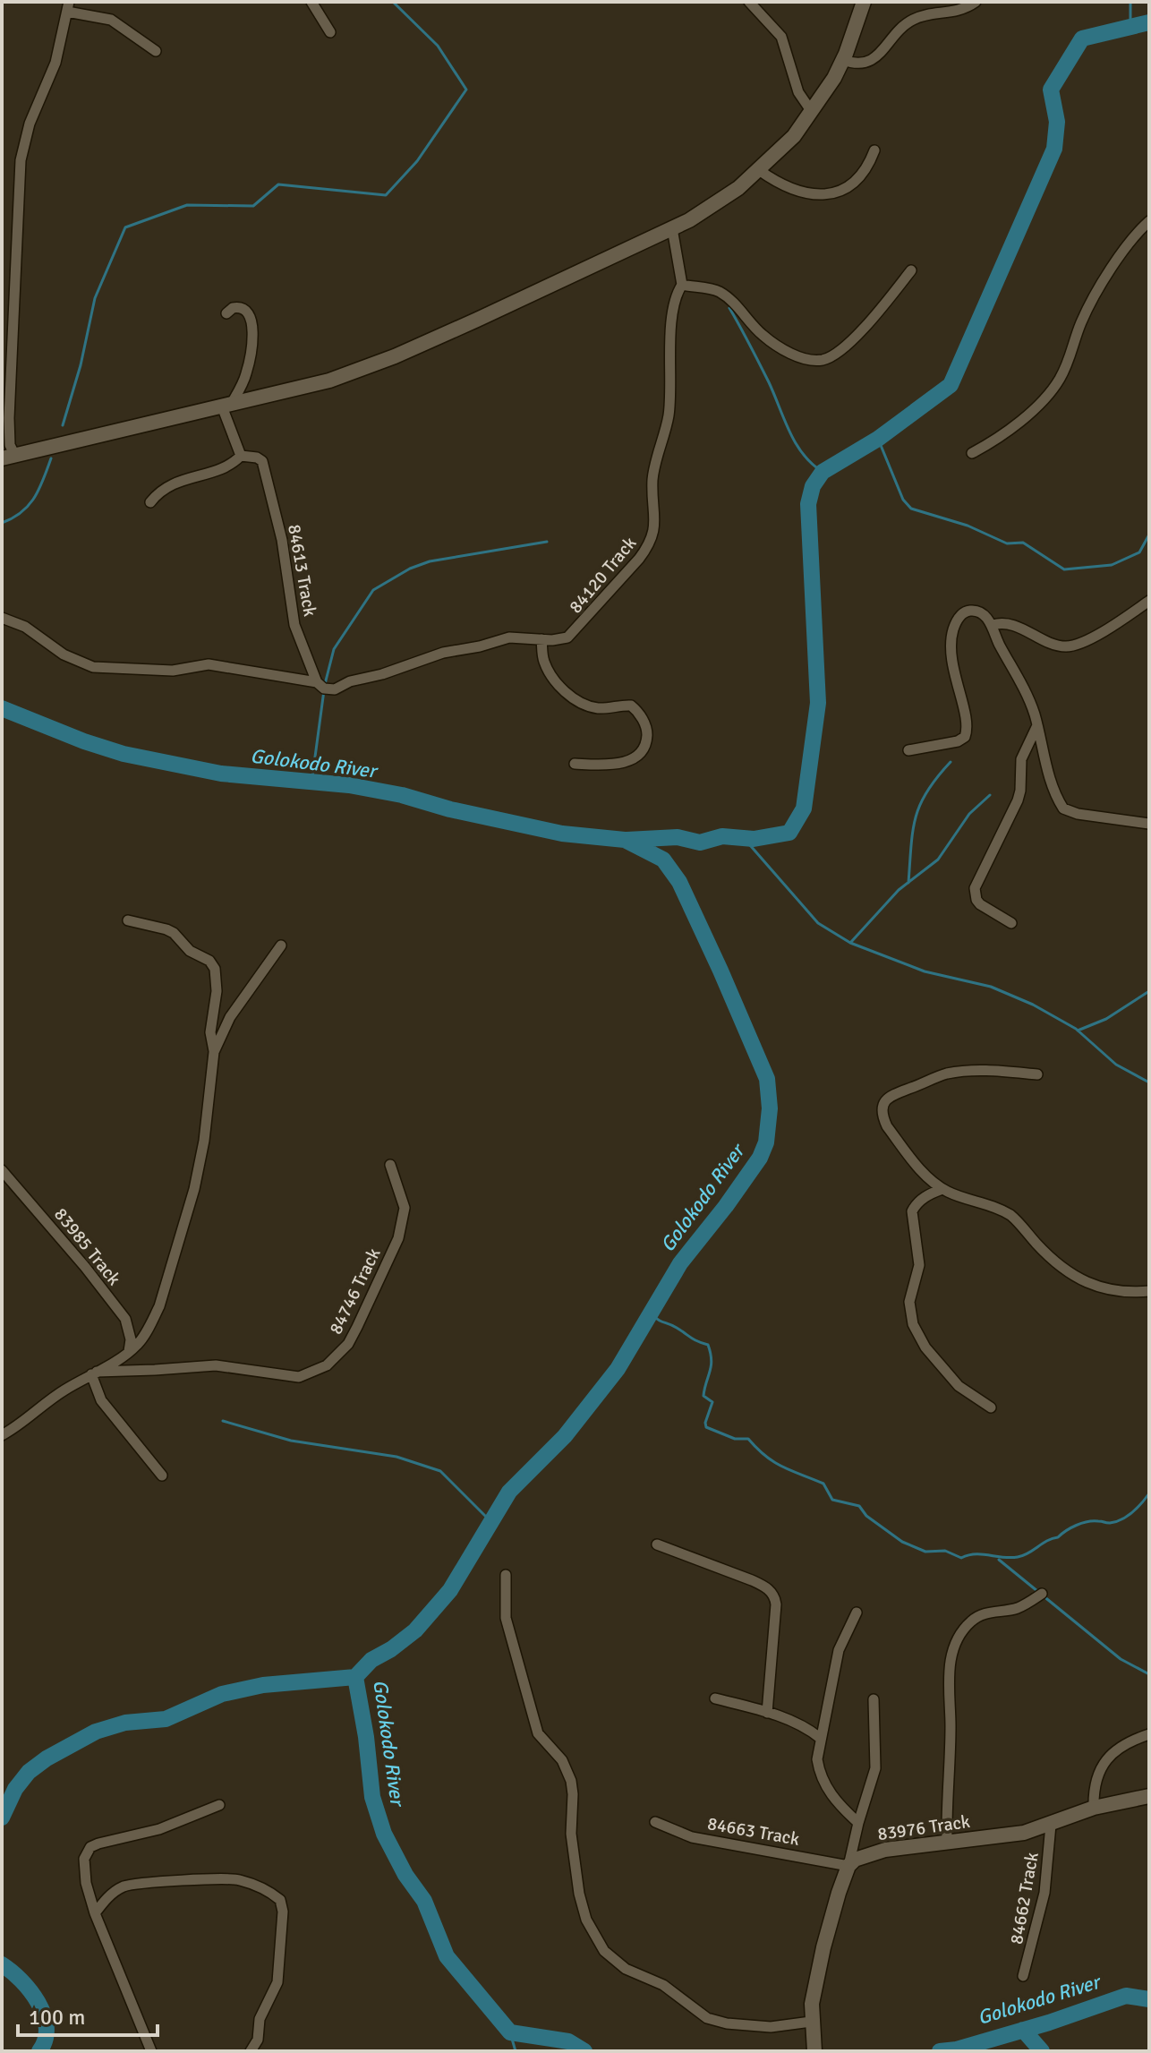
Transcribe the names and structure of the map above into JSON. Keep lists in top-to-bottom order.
{
  "streets": {
    "street": [
      "84613 Track",
      "84120 Track",
      "83985 Track",
      "84746 Track",
      "83976 Track",
      "84663 Track",
      "84662 Track"
    ]
  },
  "crossings": [
    ["84613 Track", "84120 Track"],
    ["83976 Track", "84663 Track"],
    ["83976 Track", "84662 Track"]
  ],
  "water": ["Golokodo River"],
  "scale_bar": "100 m"
}
